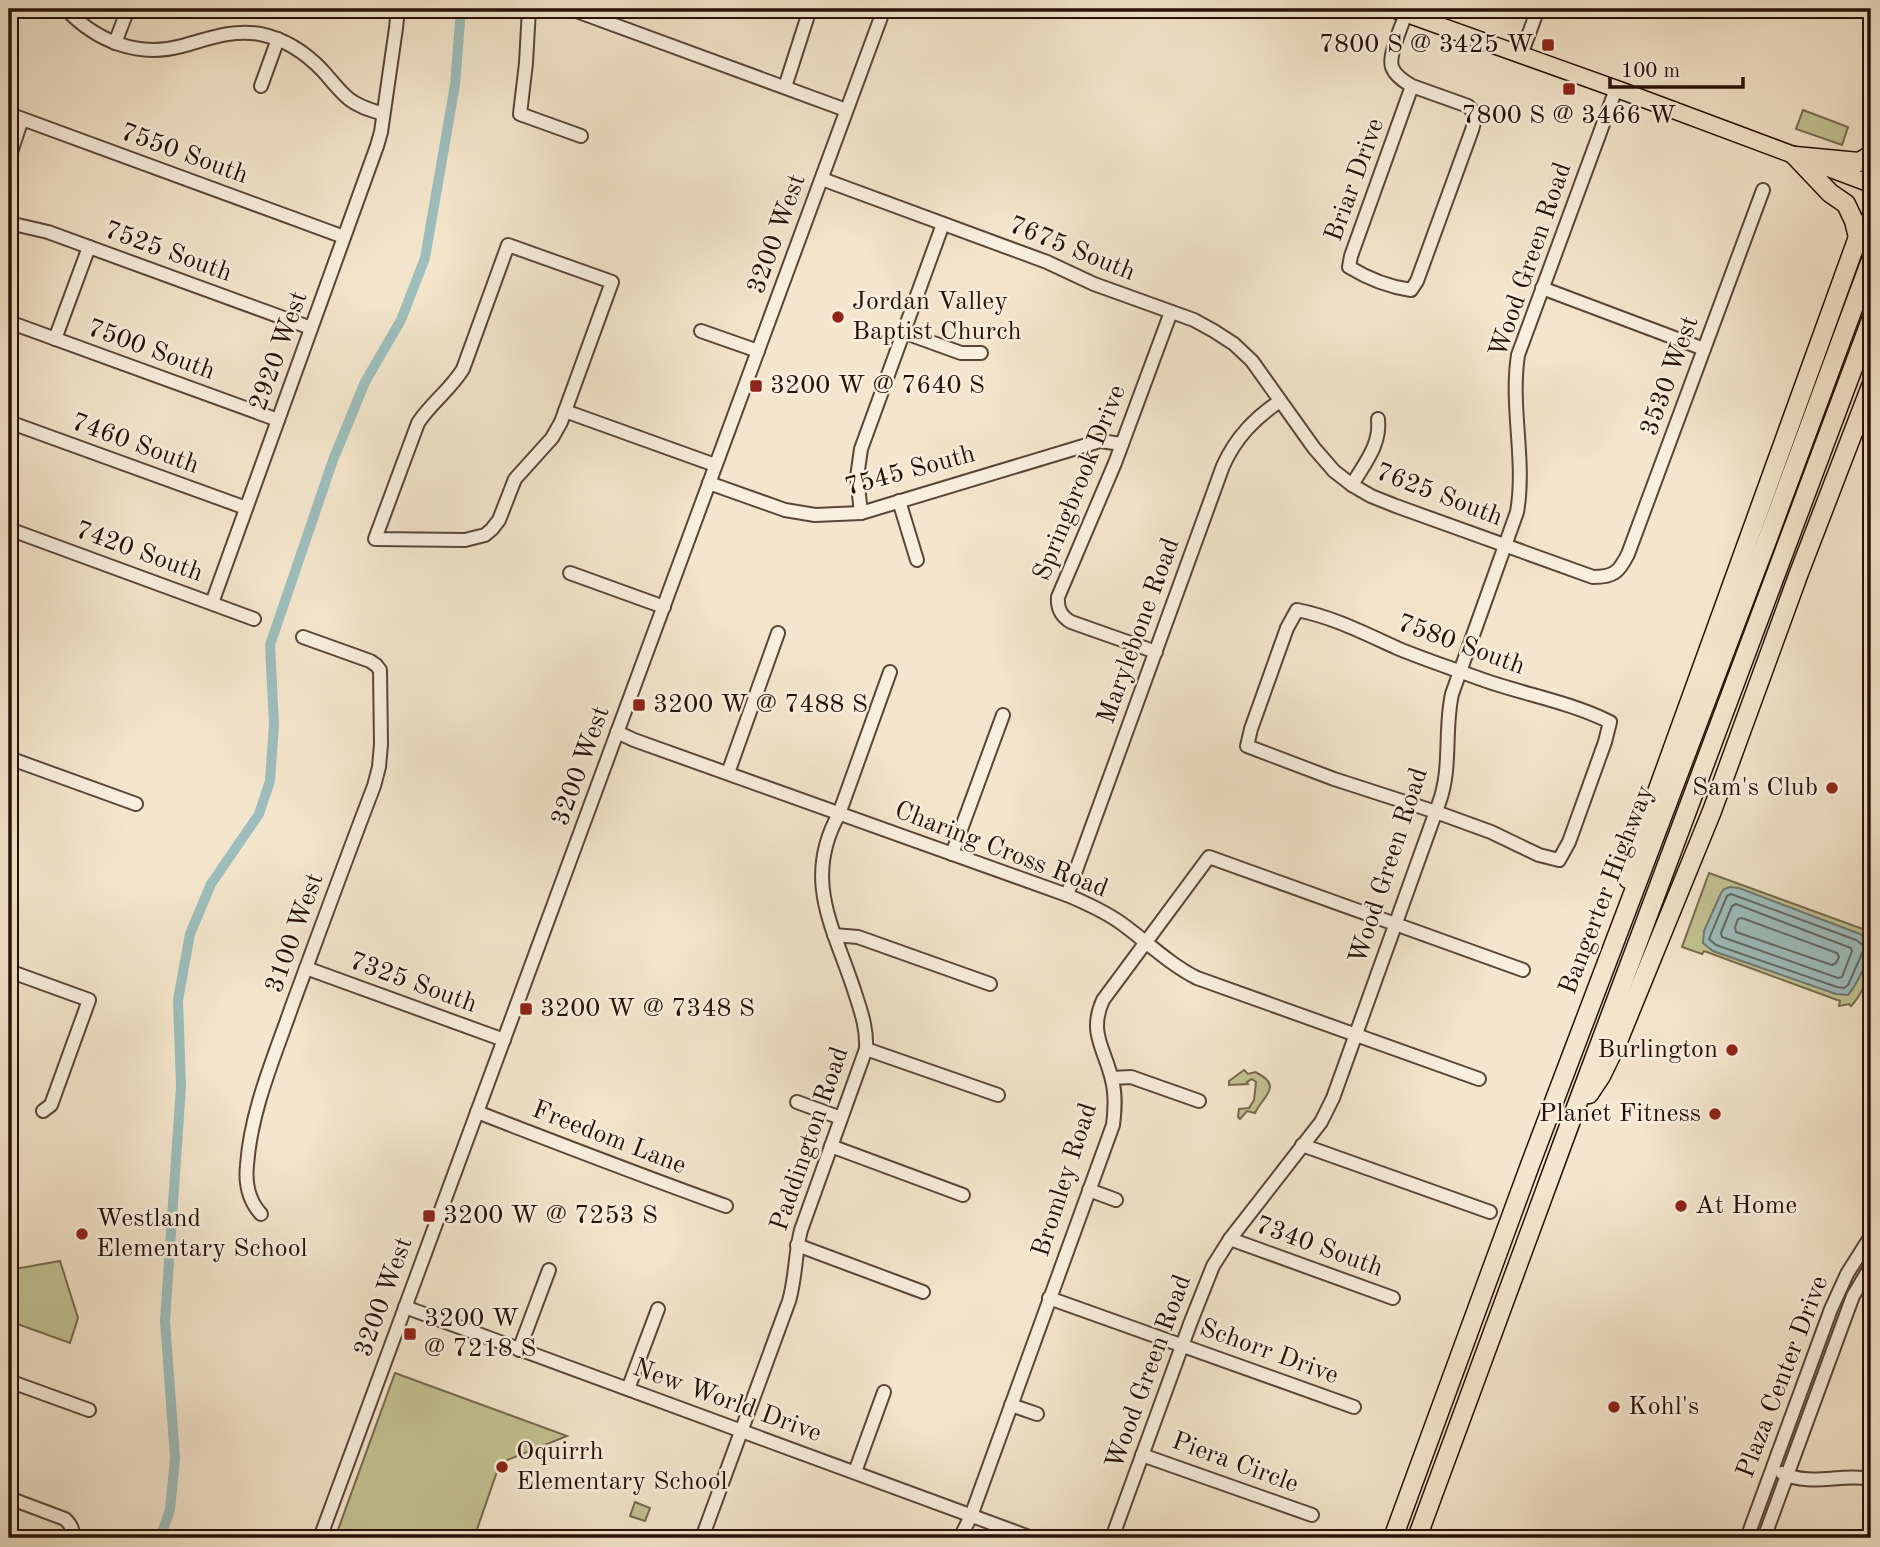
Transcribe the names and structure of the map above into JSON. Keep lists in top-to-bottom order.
{
  "streets": {
    "highway": ["Bangerter Highway"],
    "street": [
      "7550 South",
      "Briar Drive",
      "3200 West",
      "7675 South",
      "7525 South",
      "Wood Green Road",
      "7500 South",
      "2920 West",
      "3530 West",
      "7460 South",
      "7545 South",
      "Springbrook Drive",
      "7625 South",
      "7420 South",
      "Marylebone Road",
      "7580 South",
      "Charing Cross Road",
      "3100 West",
      "7325 South",
      "Freedom Lane",
      "Paddington Road",
      "Bromley Road",
      "7340 South",
      "Schorr Drive",
      "Plaza Center Drive",
      "New World Drive",
      "Piera Circle"
    ]
  },
  "crossings": [
    ["7550 South", "2920 West"],
    ["3200 West", "7675 South"],
    ["3200 West", "7545 South"],
    ["3200 West", "Charing Cross Road"],
    ["3200 West", "7325 South"],
    ["3200 West", "Freedom Lane"],
    ["3200 West", "New World Drive"],
    ["7675 South", "Springbrook Drive"],
    ["7675 South", "7625 South"],
    ["7675 South", "Marylebone Road"],
    ["7525 South", "2920 West"],
    ["Wood Green Road", "7625 South"],
    ["Wood Green Road", "7580 South"],
    ["Wood Green Road", "Charing Cross Road"],
    ["Wood Green Road", "Bromley Road"],
    ["Wood Green Road", "7340 South"],
    ["Wood Green Road", "Schorr Drive"],
    ["Wood Green Road", "Piera Circle"],
    ["7500 South", "2920 West"],
    ["2920 West", "7460 South"],
    ["2920 West", "7420 South"],
    ["3530 West", "7625 South"],
    ["7545 South", "Springbrook Drive"],
    ["Springbrook Drive", "Marylebone Road"],
    ["7625 South", "Marylebone Road"],
    ["Marylebone Road", "Charing Cross Road"],
    ["Charing Cross Road", "Paddington Road"],
    ["Charing Cross Road", "Bromley Road"],
    ["3100 West", "7325 South"],
    ["Paddington Road", "New World Drive"],
    ["Bromley Road", "Schorr Drive"],
    ["Bromley Road", "New World Drive"]
  ],
  "places": {
    "transit": [
      "7800 S @ 3425 W",
      "7800 S @ 3466 W",
      "3200 W @ 7640 S",
      "3200 W @ 7488 S",
      "3200 W @ 7348 S",
      "3200 W @ 7253 S",
      "3200 W @ 7218 S"
    ],
    "other": [
      "Jordan Valley Baptist Church",
      "Sam's Club",
      "Burlington",
      "Planet Fitness",
      "At Home",
      "Westland Elementary School",
      "Kohl's",
      "Oquirrh Elementary School"
    ]
  },
  "scale_bar": "100 m"
}
